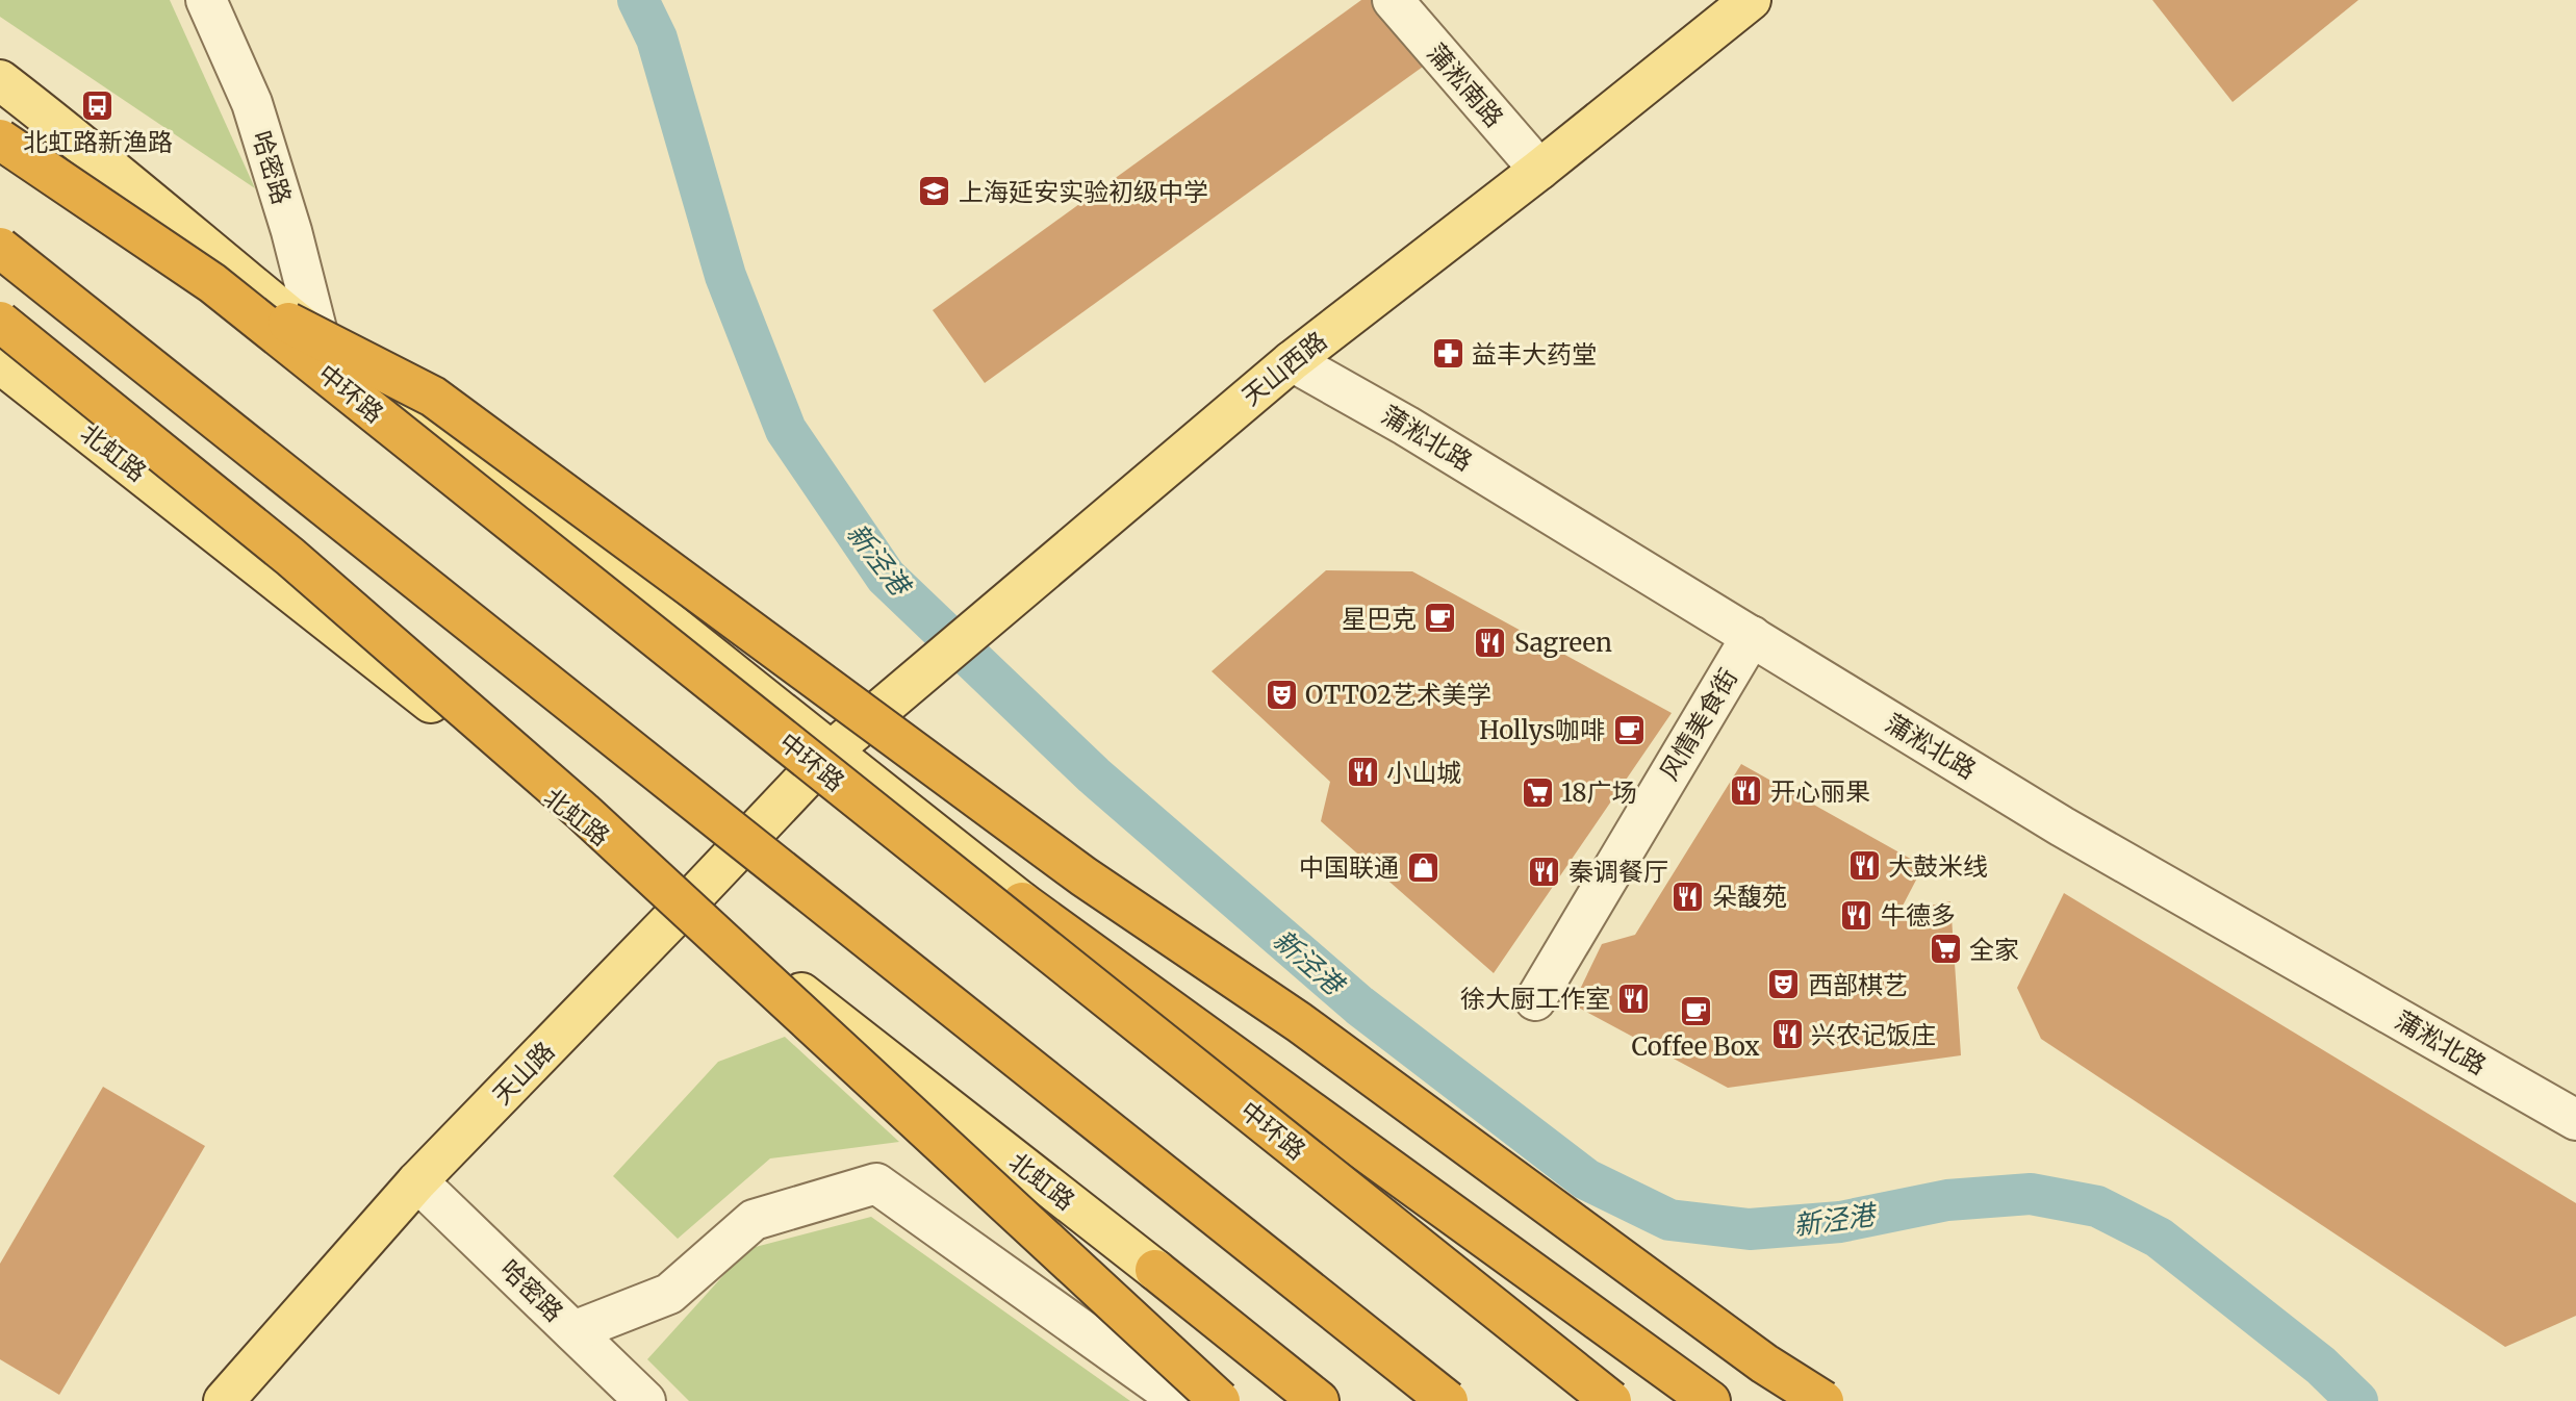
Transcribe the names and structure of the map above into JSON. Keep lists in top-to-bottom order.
{
  "streets": {
    "highway": ["中环路"],
    "main road": ["天山西路", "北虹路", "天山路"],
    "street": [
      "蒲淞南路",
      "哈密路",
      "蒲淞北路",
      "风情美食街"
    ]
  },
  "crossings": [
    ["蒲淞南路", "天山西路"],
    ["哈密路", "天山路"],
    ["天山西路", "蒲淞北路"],
    ["天山西路", "天山路"],
    ["蒲淞北路", "风情美食街"],
    ["北虹路", "天山路"]
  ],
  "water": ["新泾港"],
  "places": {
    "bus stop": ["北虹路新渔路"],
    "school or university": ["上海延安实验初级中学"],
    "pharmacy": ["益丰大药堂"],
    "cafe": ["星巴克", "Hollys咖啡", "Coffee Box"],
    "restaurant": [
      "Sagreen",
      "小山城",
      "开心丽果",
      "大鼓米线",
      "秦调餐厅",
      "朵馥苑",
      "牛德多",
      "徐大厨工作室",
      "兴农记饭庄"
    ],
    "theatre": ["OTTO2艺术美学", "西部棋艺"],
    "supermarket": ["18广场", "全家"],
    "shop": ["中国联通"]
  }
}
